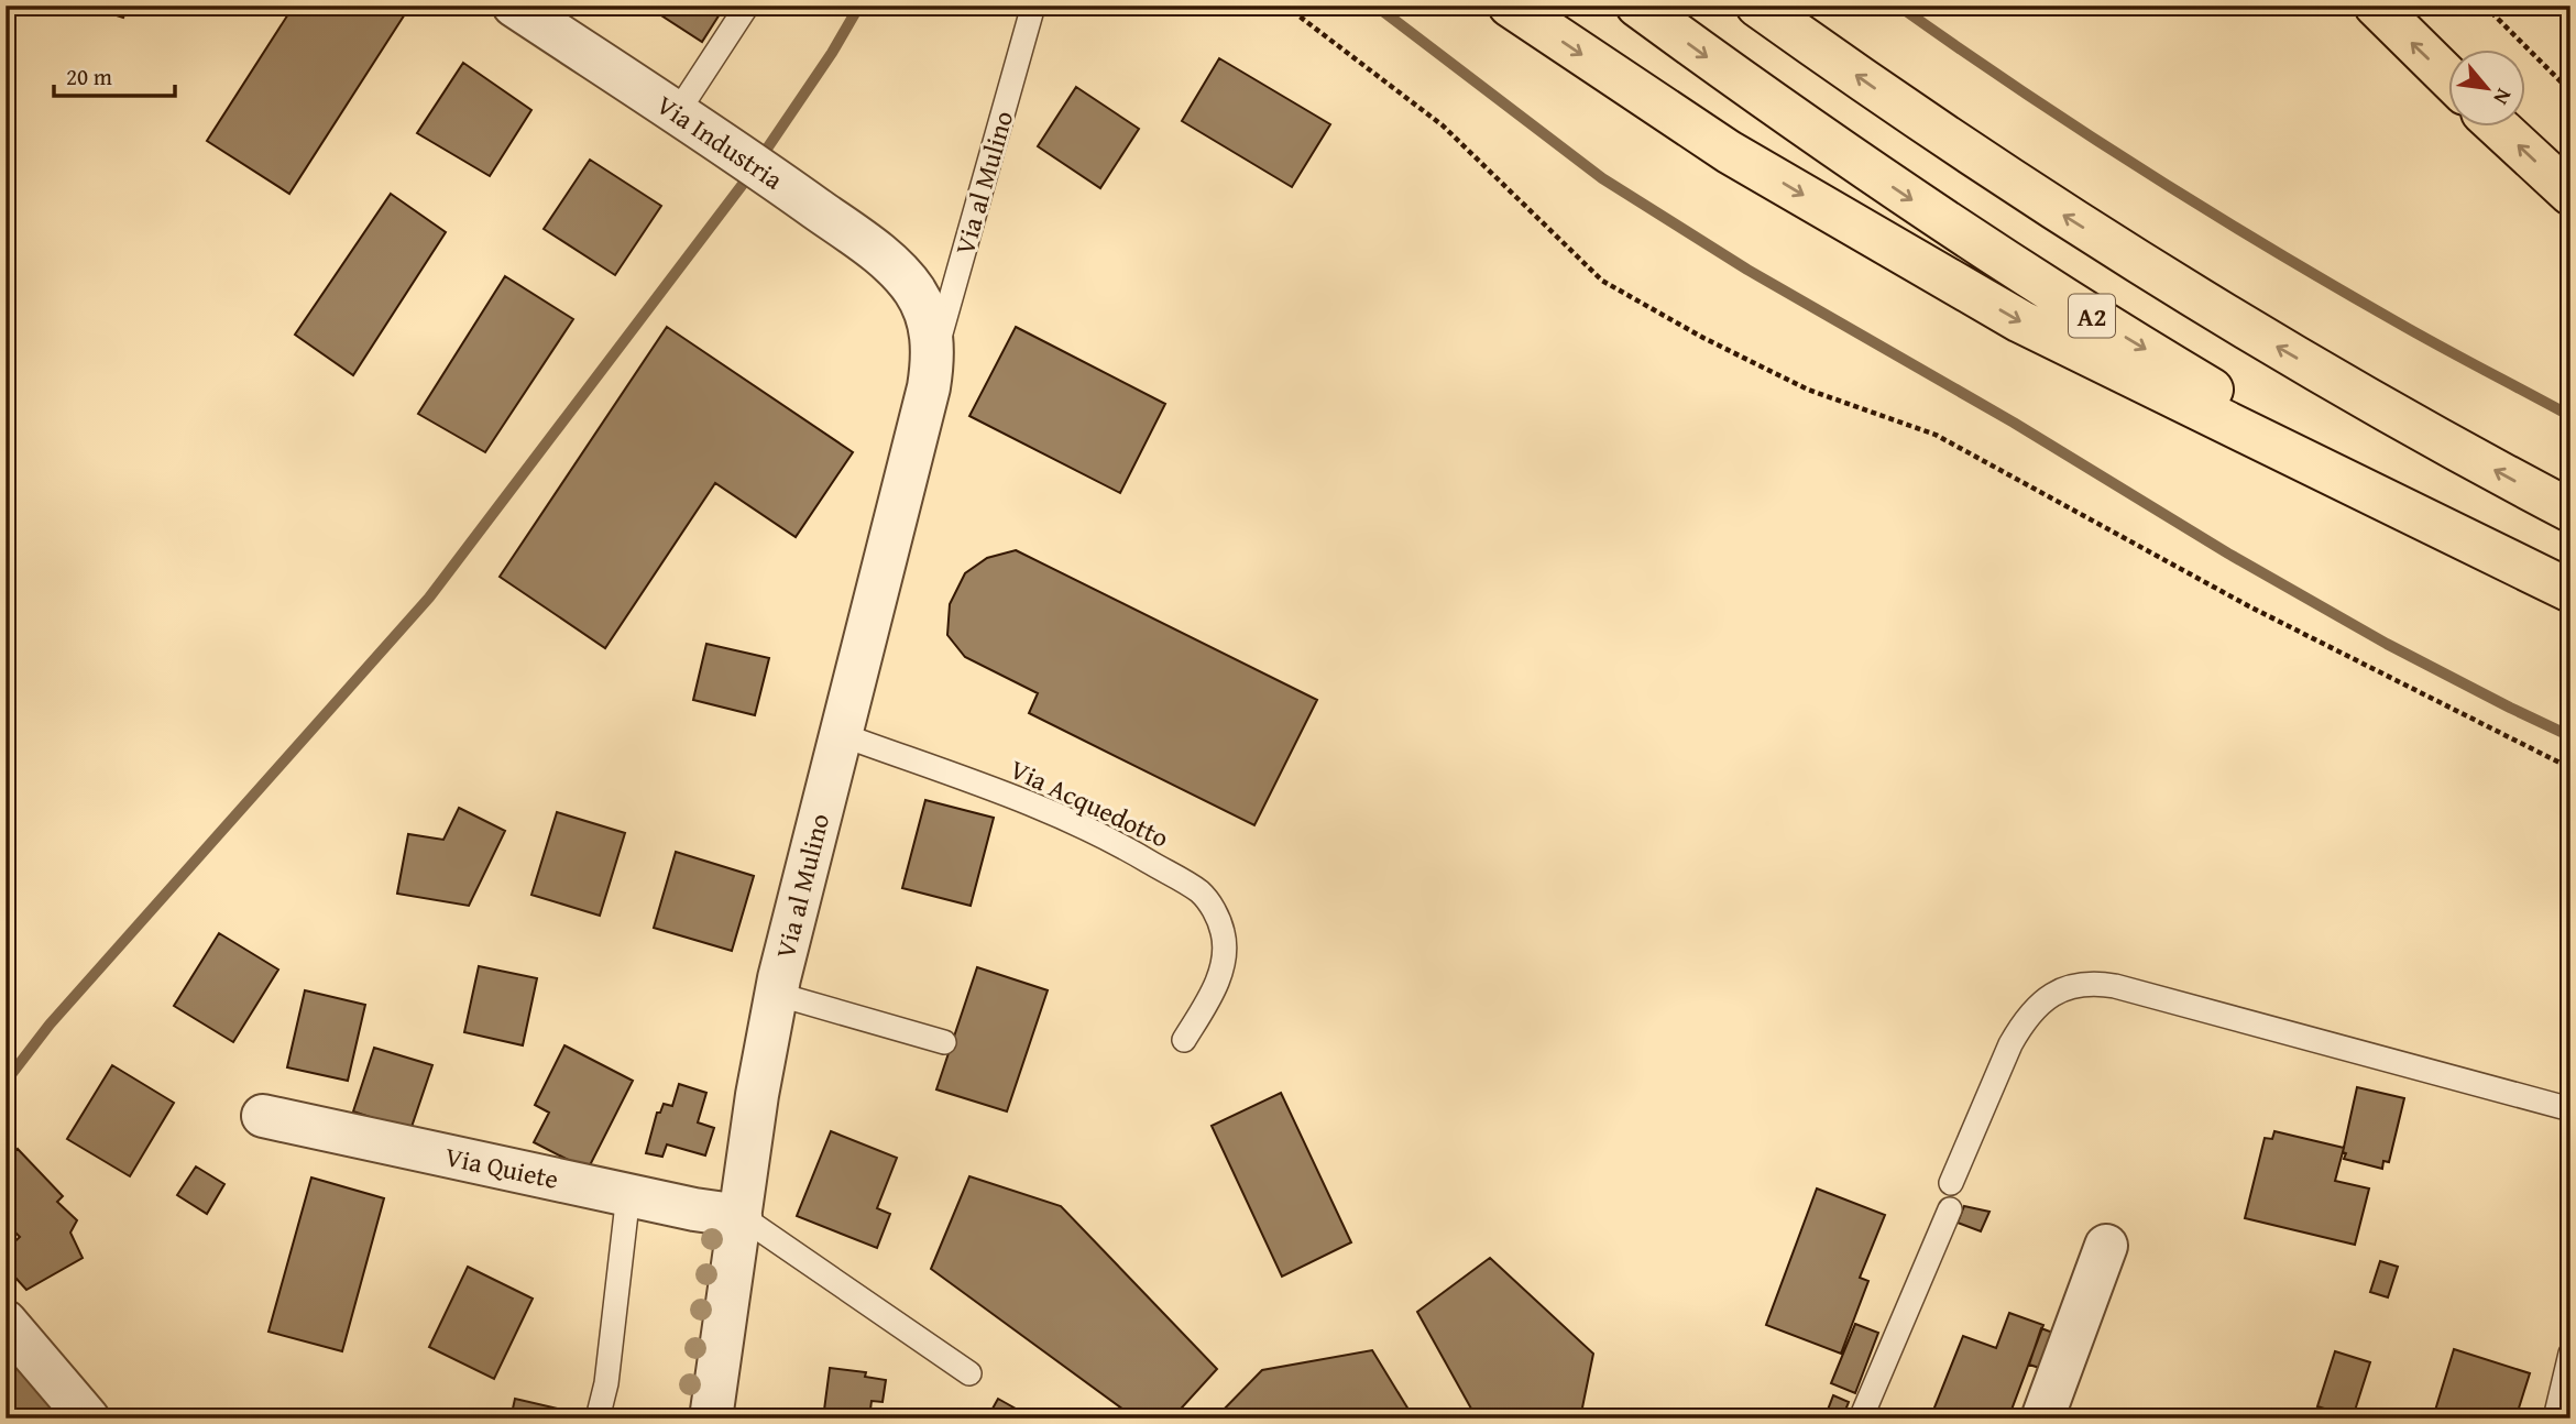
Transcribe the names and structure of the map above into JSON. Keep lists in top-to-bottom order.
{
  "streets": {
    "highway": ["A2"],
    "street": ["Via Industria", "Via al Mulino", "Via Quiete"],
    "lane": ["Via Acquedotto"]
  },
  "crossings": [
    ["Via Industria", "Via al Mulino"],
    ["Via al Mulino", "Via Acquedotto"],
    ["Via al Mulino", "Via Quiete"]
  ],
  "scale_bar": "20 m",
  "north": "bottom right"
}
